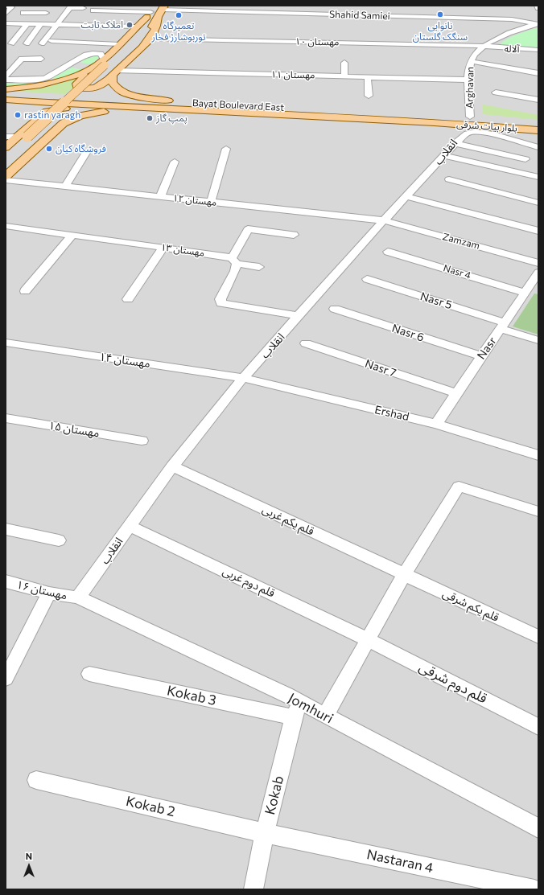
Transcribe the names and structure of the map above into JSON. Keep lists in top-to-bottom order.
{
  "streets": {
    "main road": ["Bayat Boulevard East", "بلوار بیات شرقی"],
    "street": [
      "Shahid Samiei",
      "مهستان ۱۰",
      "آلاله",
      "مهستان ۱۱",
      "Arghavan",
      "انقلاب",
      "مهستان ۱۲",
      "Zamzam",
      "مهستان ۱۳",
      "Nasr 4",
      "Nasr 5",
      "Nasr 6",
      "Nasr",
      "مهستان ۱۴",
      "Nasr 7",
      "Ershad",
      "مهستان ۱۵",
      "قلم یکم غربی",
      "قلم دوم غربی",
      "مهستان ۱۶",
      "قلم یکم شرقی",
      "قلم دوم شرقی",
      "Kokab 3",
      "Jomhuri",
      "Kokab",
      "Kokab 2",
      "Nastaran 4"
    ]
  },
  "crossings": [
    ["Shahid Samiei", "Arghavan"],
    ["مهستان ۱۰", "آلاله"],
    ["مهستان ۱۰", "Arghavan"],
    ["آلاله", "Arghavan"],
    ["مهستان ۱۱", "Arghavan"],
    ["Arghavan", "Bayat Boulevard East"],
    ["Arghavan", "بلوار بیات شرقی"],
    ["Bayat Boulevard East", "بلوار بیات شرقی"],
    ["Bayat Boulevard East", "انقلاب"],
    ["بلوار بیات شرقی", "انقلاب"],
    ["انقلاب", "مهستان ۱۲"],
    ["انقلاب", "Zamzam"],
    ["انقلاب", "مهستان ۱۴"],
    ["انقلاب", "Ershad"],
    ["انقلاب", "قلم یکم غربی"],
    ["انقلاب", "قلم دوم غربی"],
    ["انقلاب", "مهستان ۱۶"],
    ["انقلاب", "Jomhuri"],
    ["مهستان ۱۲", "Zamzam"],
    ["Nasr 4", "Nasr"],
    ["Nasr 5", "Nasr"],
    ["Nasr 6", "Nasr"],
    ["Nasr", "Nasr 7"],
    ["Nasr", "Ershad"],
    ["مهستان ۱۴", "Ershad"],
    ["قلم یکم غربی", "قلم یکم شرقی"],
    ["قلم دوم غربی", "قلم دوم شرقی"],
    ["مهستان ۱۶", "Jomhuri"],
    ["Kokab 3", "Jomhuri"],
    ["Kokab 3", "Kokab"],
    ["Jomhuri", "Kokab"],
    ["Kokab", "Kokab 2"],
    ["Kokab", "Nastaran 4"],
    ["Kokab 2", "Nastaran 4"]
  ],
  "places": [
    "نانوایی سنگک گلستان",
    "تعمیرگاه توربوشارژ فخار",
    "املاک ثابت",
    "rastin yaragh",
    "پمپ گاز",
    "فروشگاه کیان"
  ],
  "north": "top"
}
